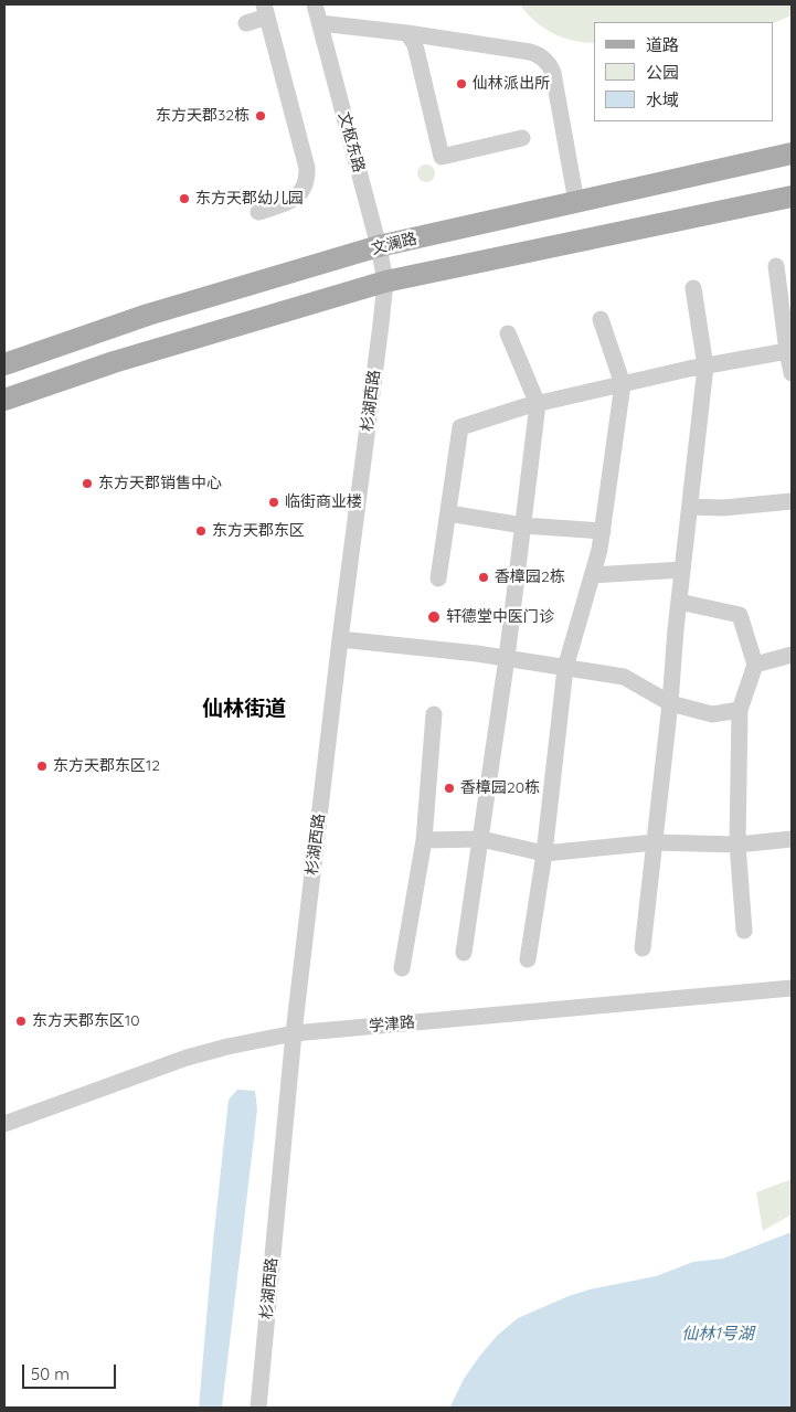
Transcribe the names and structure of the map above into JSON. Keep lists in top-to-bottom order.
{
  "streets": {
    "main road": ["文澜路"],
    "street": ["文枢东路", "杉湖西路", "学津路"]
  },
  "crossings": [
    ["文枢东路", "文澜路"],
    ["文枢东路", "杉湖西路"],
    ["杉湖西路", "学津路"]
  ],
  "districts": ["仙林街道"],
  "water": ["仙林1号湖"],
  "places": [
    "仙林派出所",
    "东方天郡32栋",
    "东方天郡幼儿园",
    "东方天郡销售中心",
    "临街商业楼",
    "东方天郡东区",
    "香樟园2栋",
    "轩德堂中医门诊",
    "东方天郡东区12",
    "香樟园20栋",
    "东方天郡东区10"
  ],
  "legend": ["道路", "公园", "水域"],
  "scale_bar": "50 m"
}
